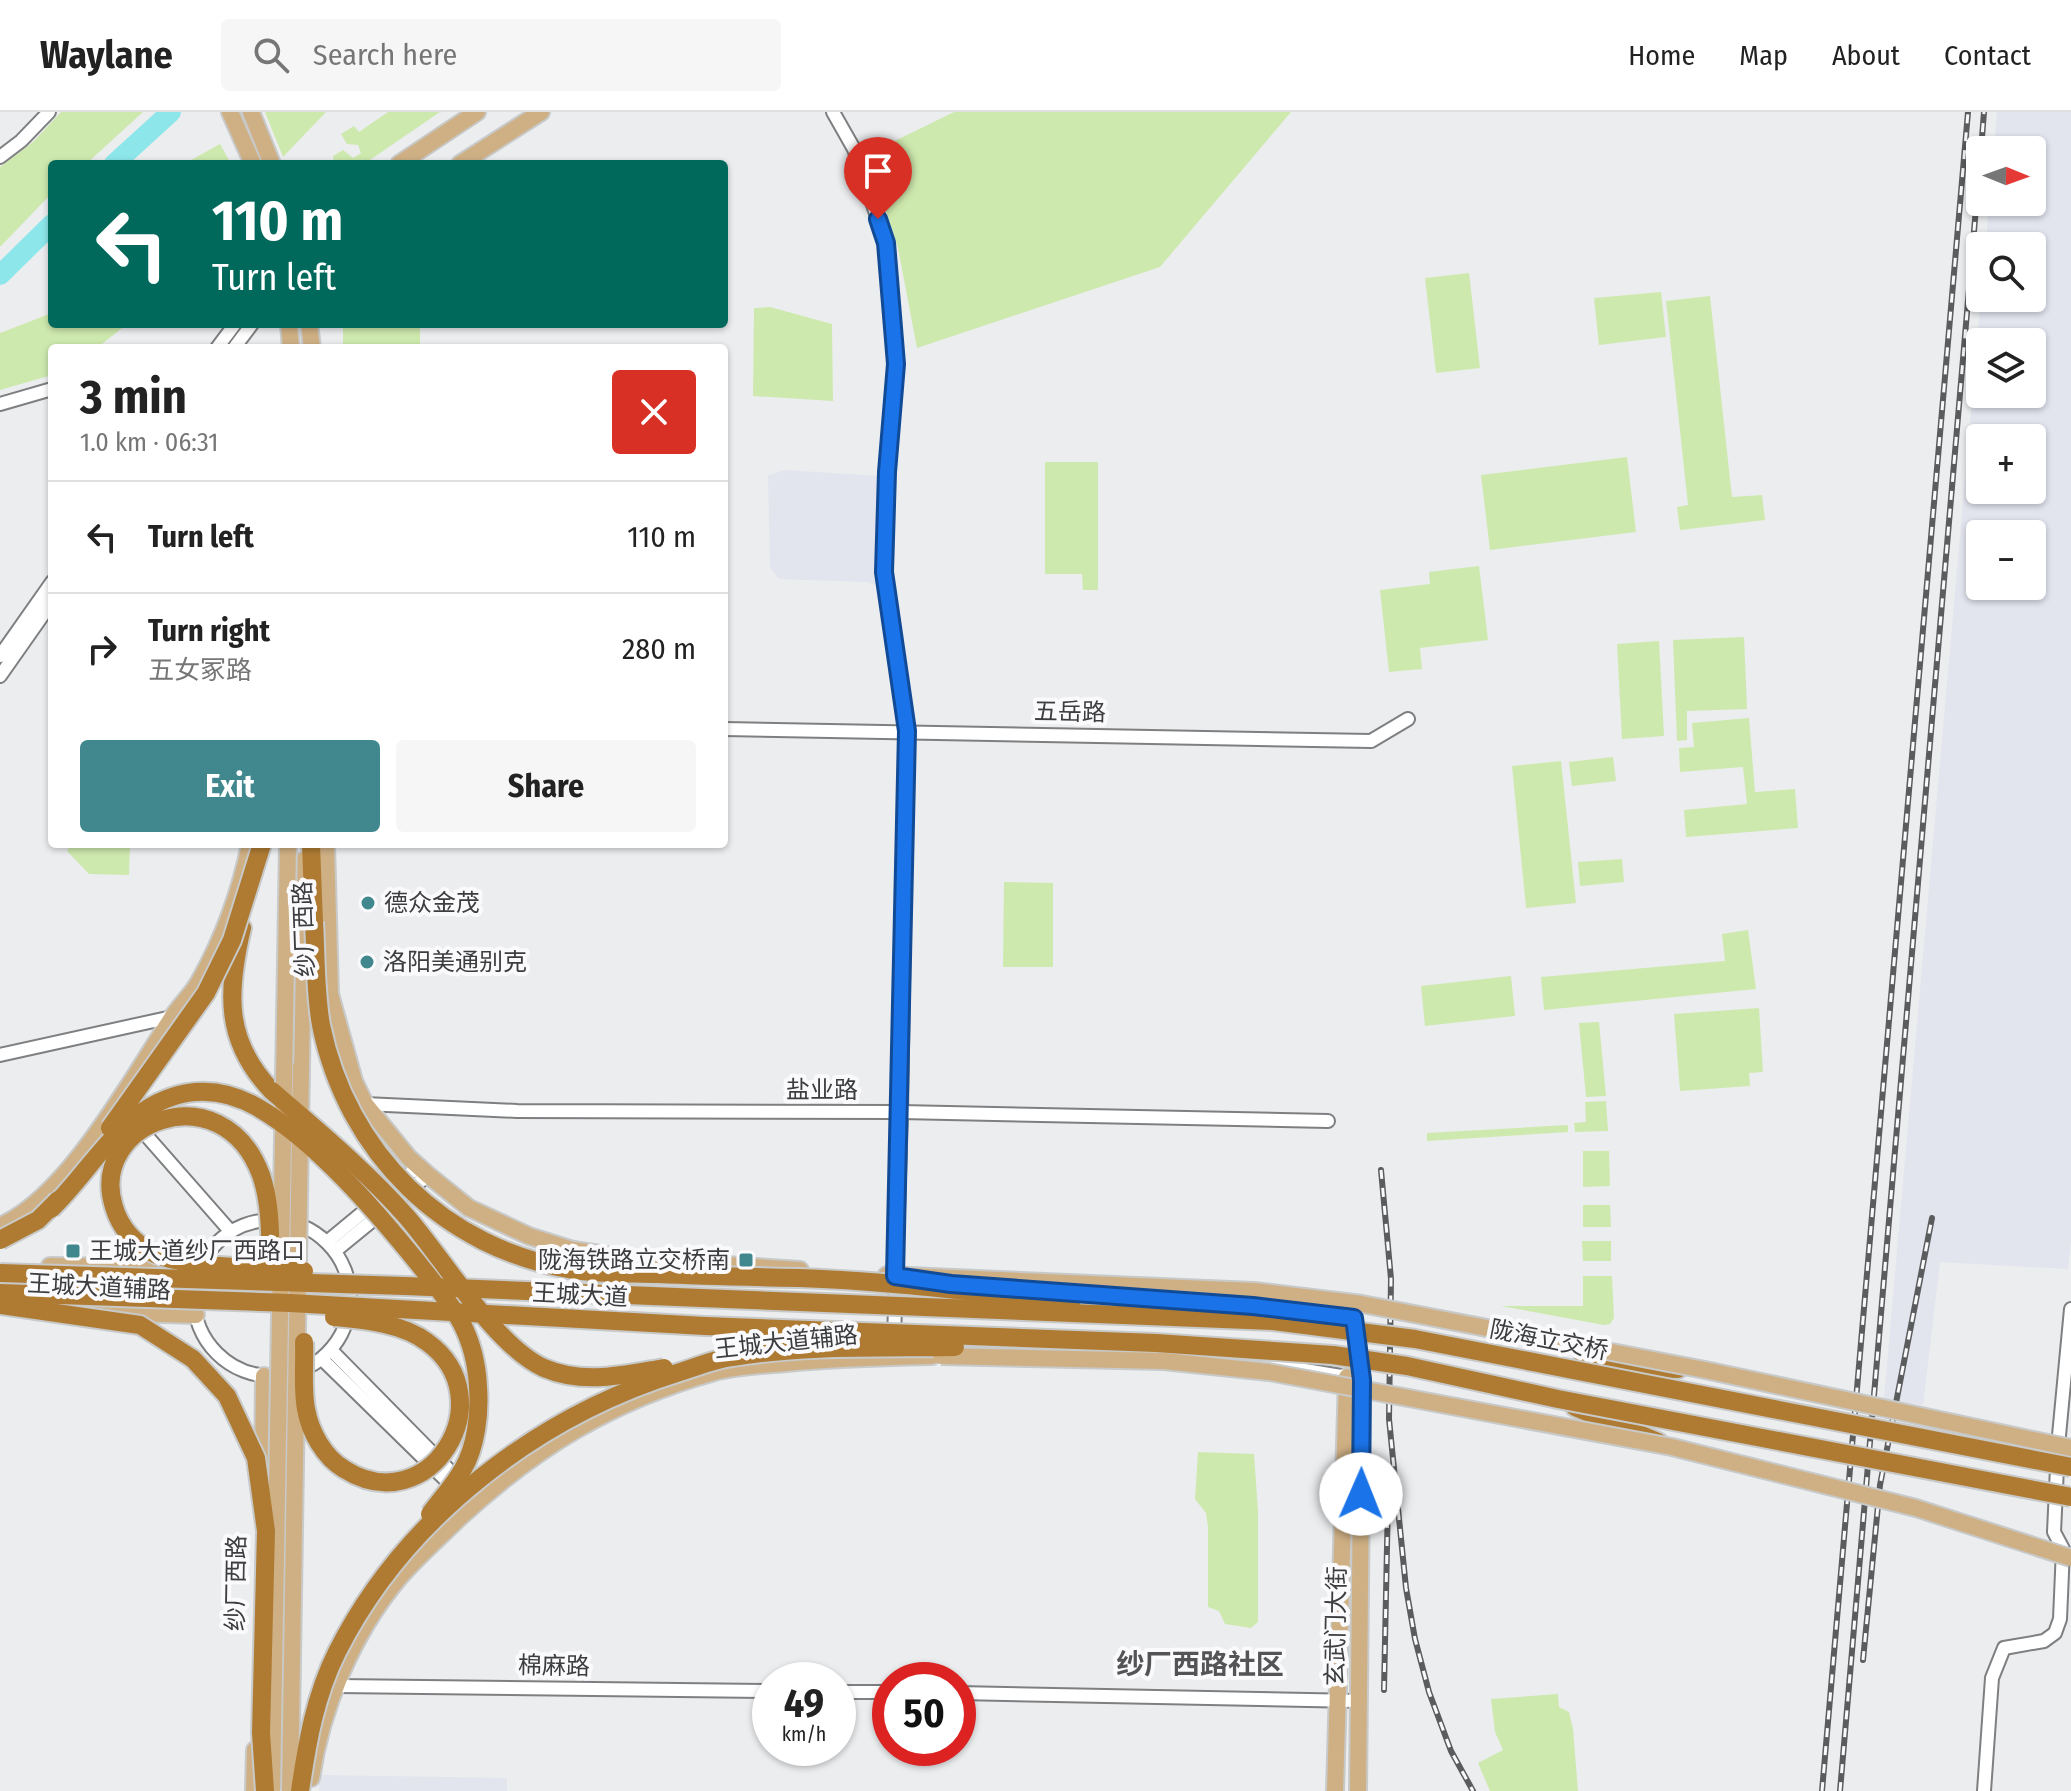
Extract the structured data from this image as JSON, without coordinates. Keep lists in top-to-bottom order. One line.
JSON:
{"streets":{"highway":["王城大道","陇海立交桥"],"main road":["纱厂西路","王城大道辅路","玄武门大街"],"street":["五岳路","盐业路","棉麻路"]},"crossings":[["纱厂西路","盐业路"],["纱厂西路","王城大道辅路"],["王城大道","陇海立交桥"]],"districts":["纱厂西路社区"],"places":{"other":["德众金茂","洛阳美通别克"],"transit":["王城大道纱厂西路口","陇海铁路立交桥南"]},"north":"right","page":{"header":"Waylane","search":"Search here","nav":["Home","Map","About","Contact"],"map_buttons":["+","−"],"turn":["110 m","Turn left"],"heading":["3 min","1.0 km · 06:31"],"list":[{"name":"Turn left","value":"110 m"},{"name":"Turn right","note":"五女冢路","value":"280 m"}],"buttons":["Exit","Share"],"speed":"49 km/h","limit":"50"}}
